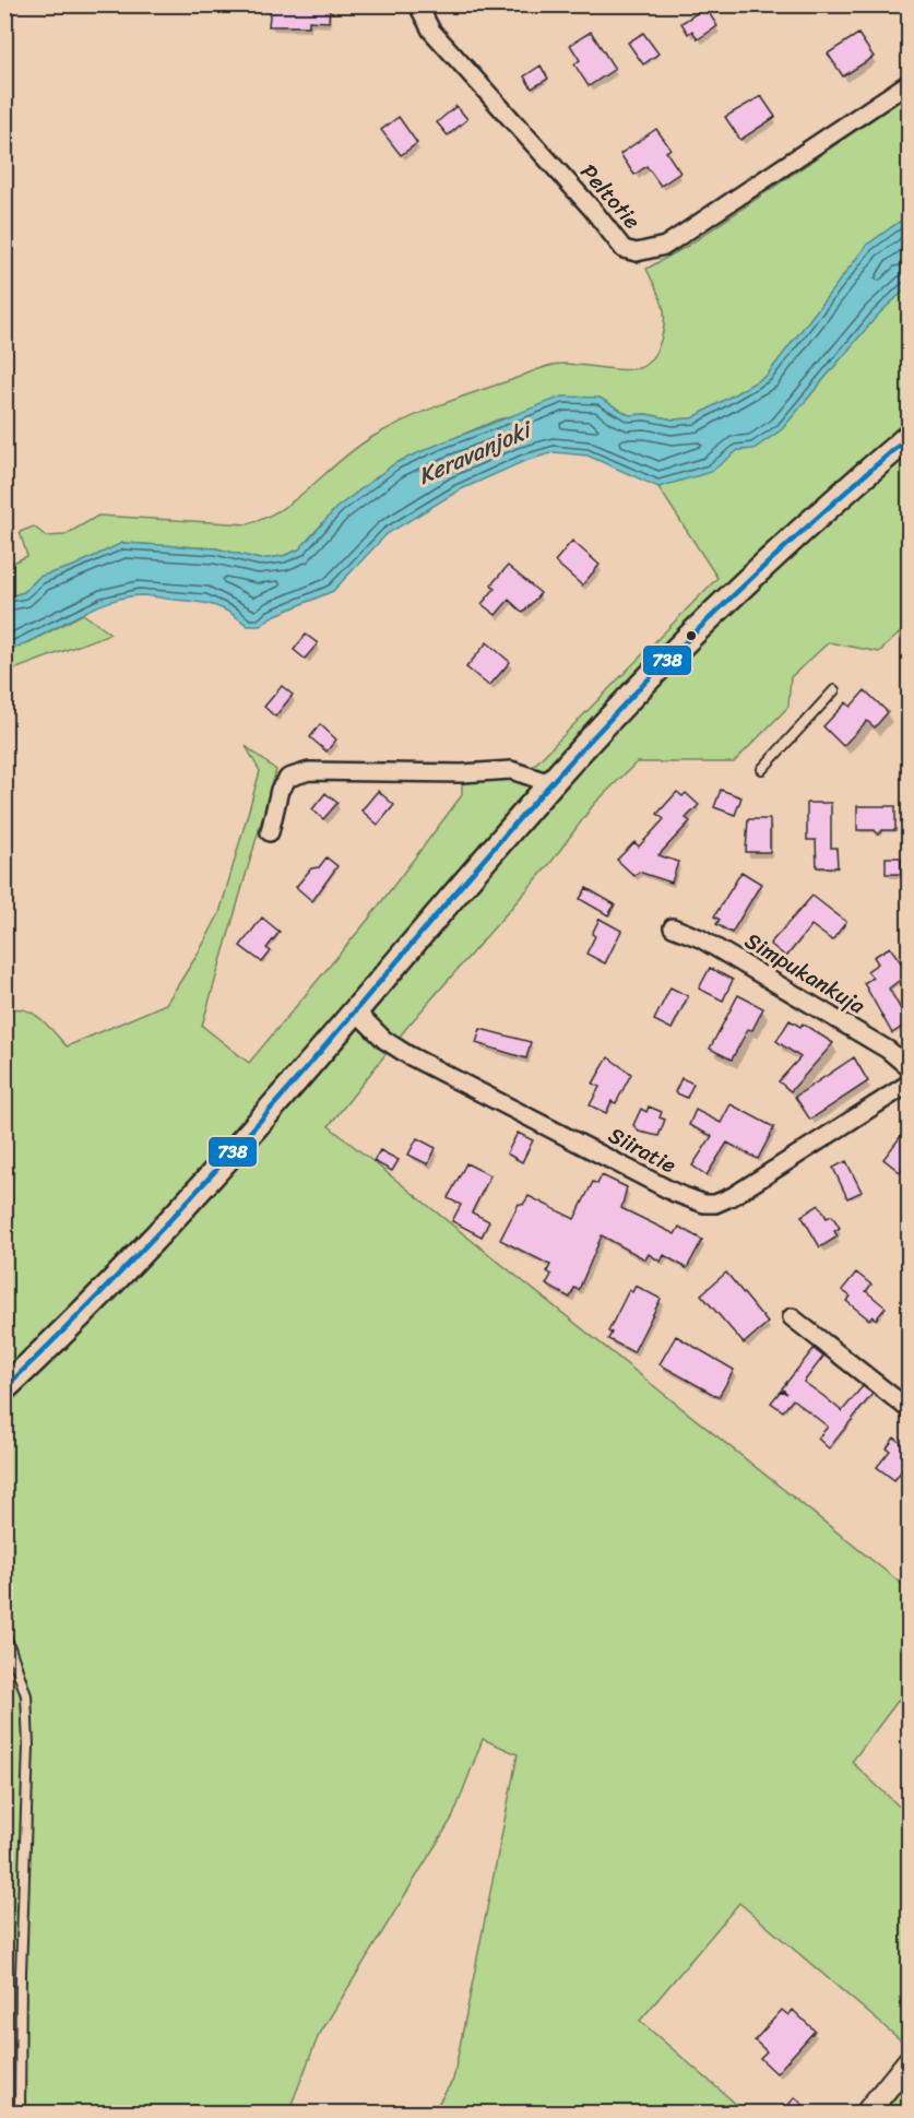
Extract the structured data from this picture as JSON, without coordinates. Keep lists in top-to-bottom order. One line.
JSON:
{"streets":{"street":["Peltotie","Simpukankuja","Siiratie"]},"water":["Keravanjoki"],"lines":["transit line 738"]}
